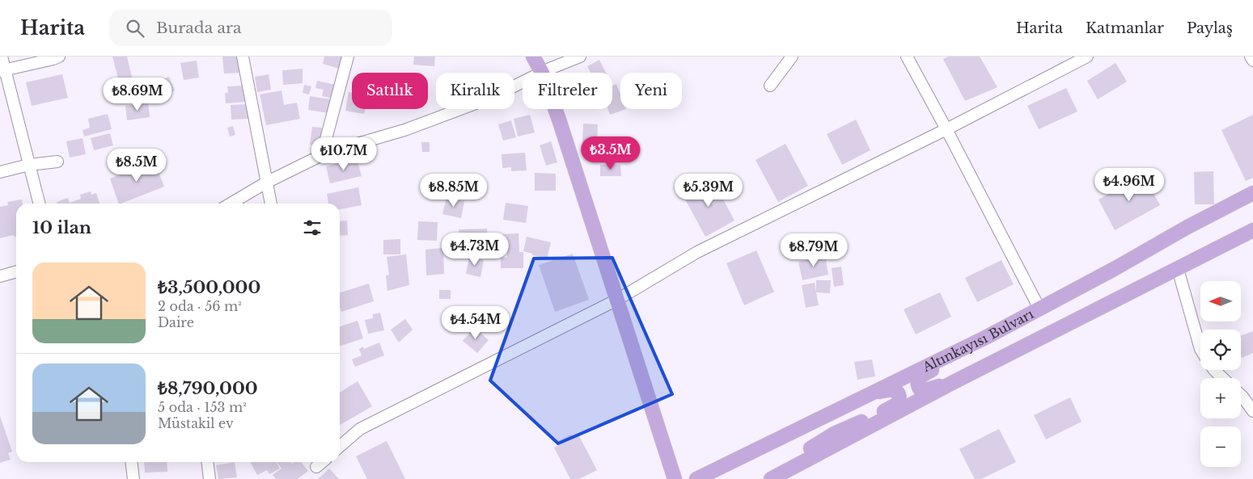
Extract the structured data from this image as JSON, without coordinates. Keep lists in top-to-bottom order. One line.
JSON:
{"streets":{"main road":["Altınkayısı Bulvarı"]},"north":"left","page":{"header":"Harita","search":"Burada ara","nav":["Harita","Katmanlar","Paylaş"],"chip":["Satılık","Kiralık","Filtreler","Yeni"],"price":["₺8.69M","₺3.5M","₺10.7M","₺8.5M","₺4.96M","₺8.85M","₺5.39M","₺4.73M","₺8.79M","₺4.54M"],"heading":"10 ilan","list":[{"name":"₺3,500,000","note":"2 oda · 56 m² · Daire"},{"name":"₺8,790,000","note":"5 oda · 153 m² · Müstakil ev"}],"map_buttons":["+","−"]}}
